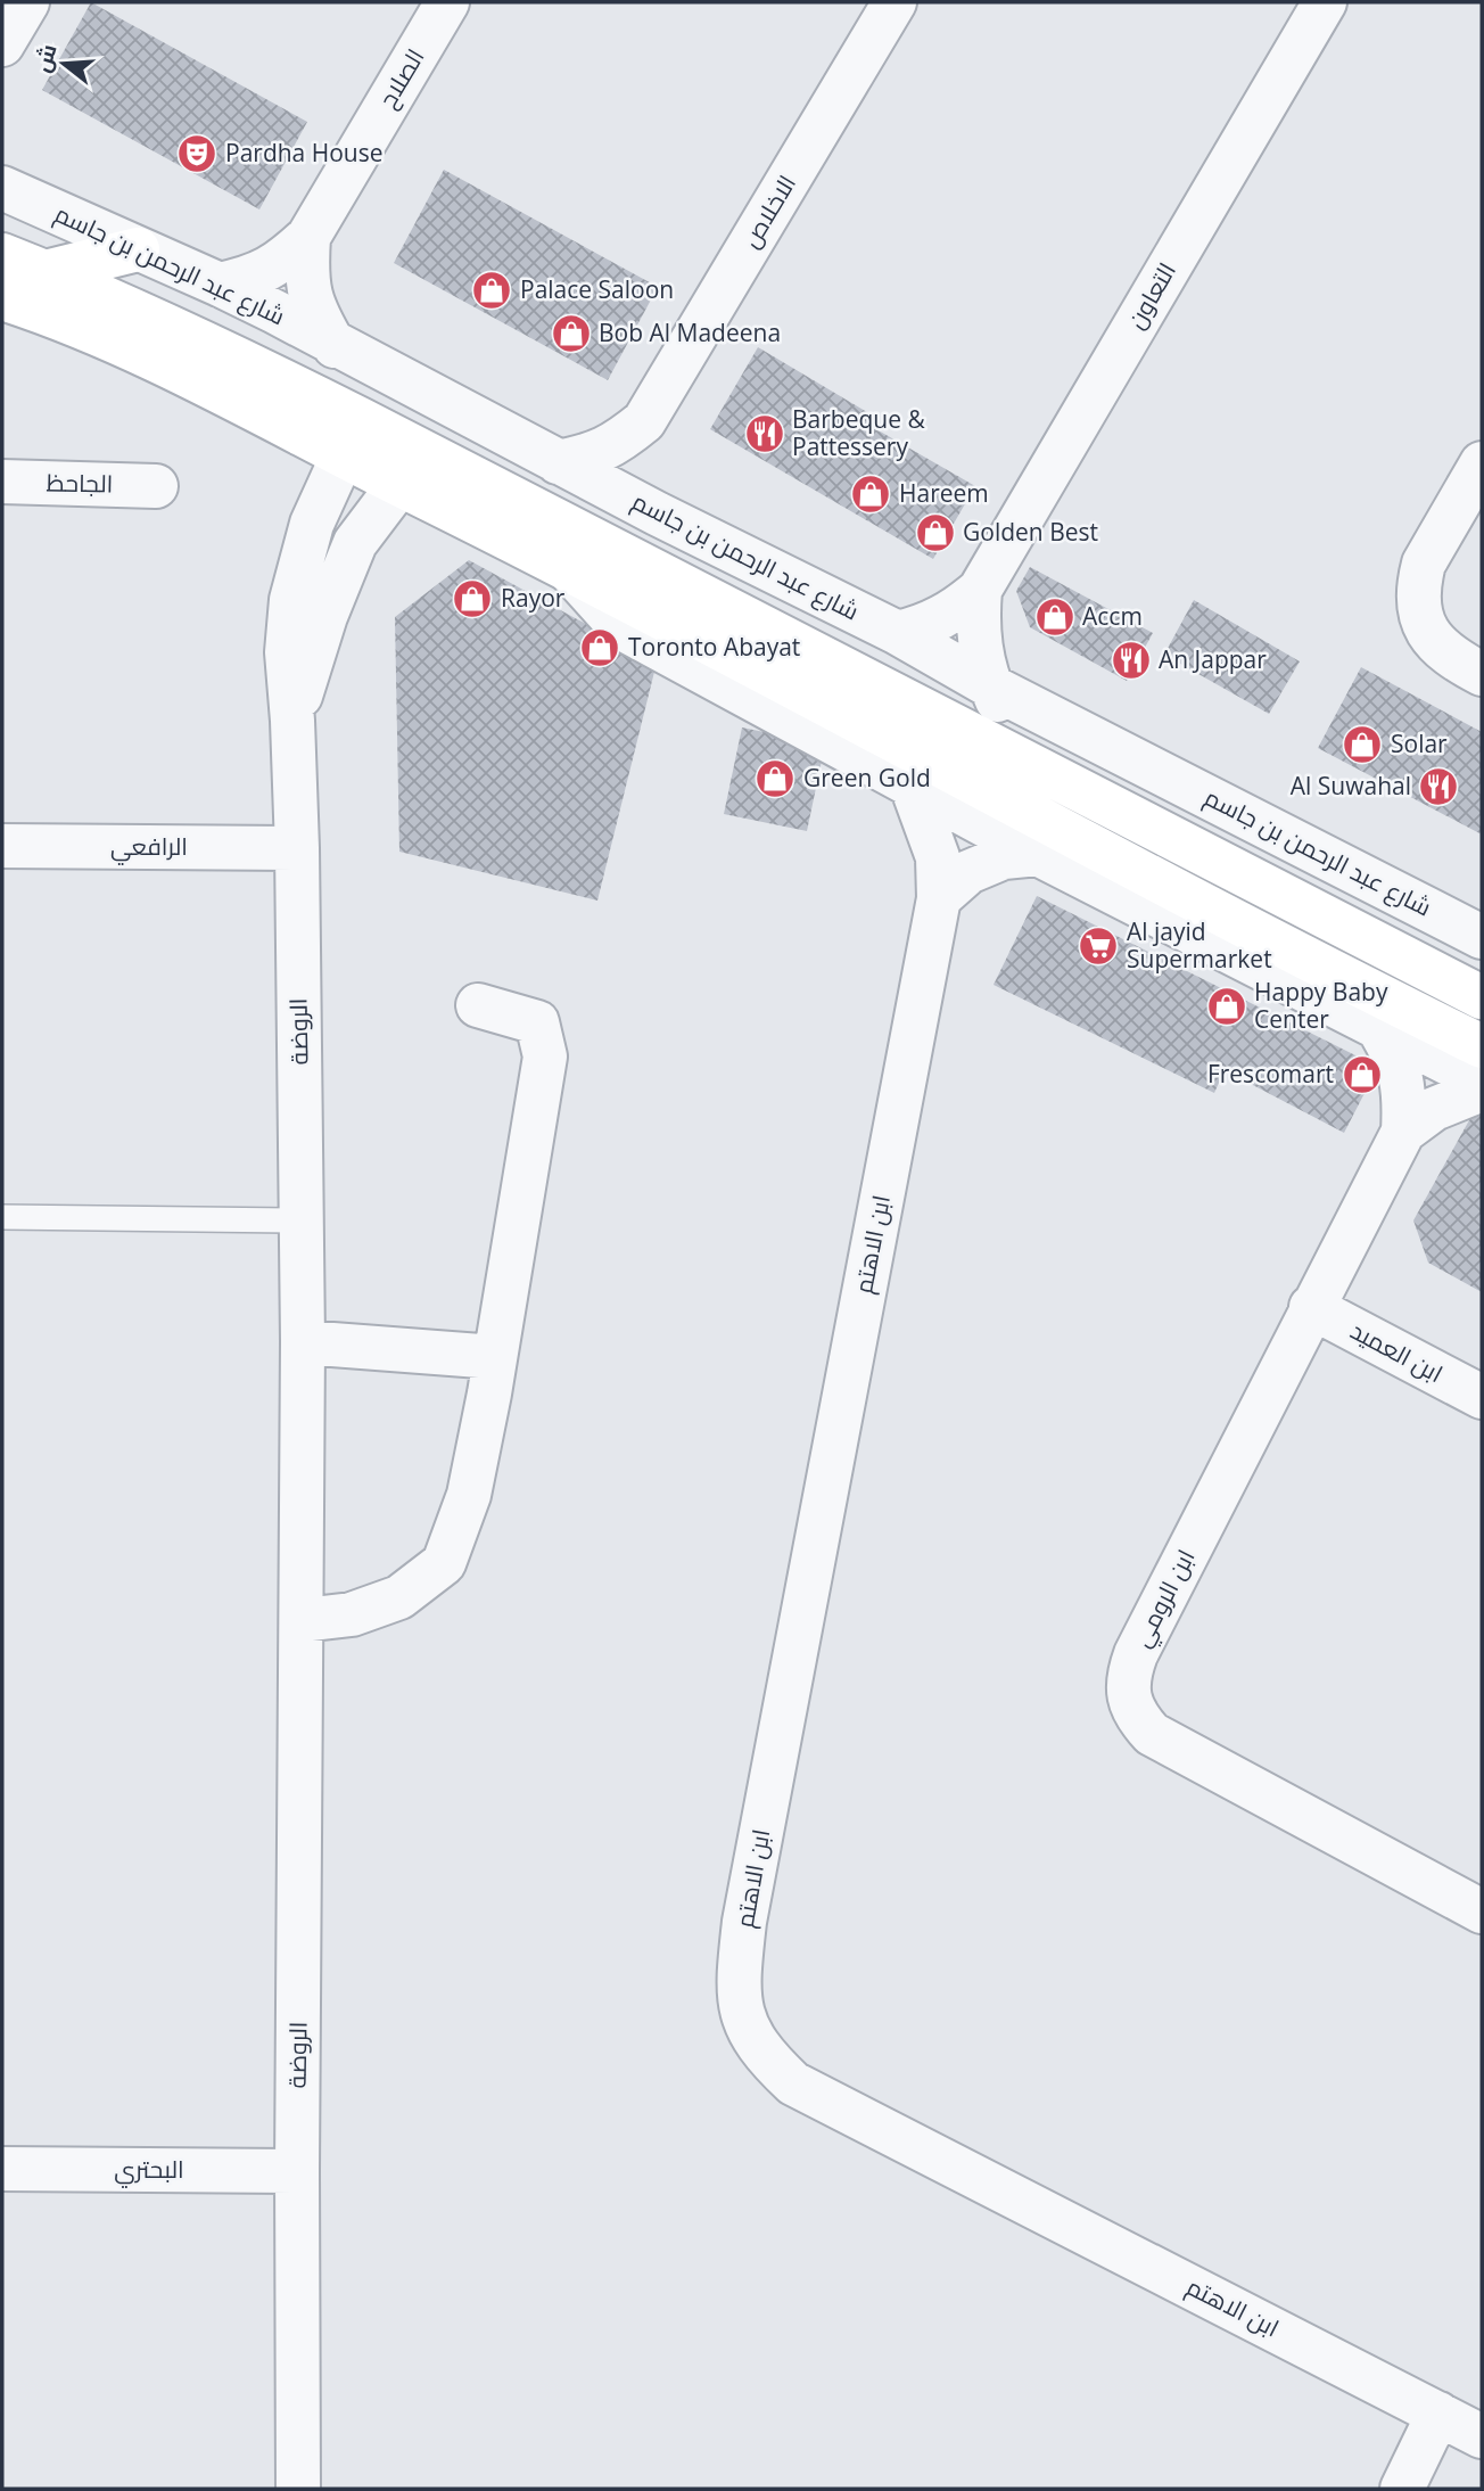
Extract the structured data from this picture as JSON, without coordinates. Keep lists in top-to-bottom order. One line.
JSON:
{"streets":{"street":["الصلاح","الاخلاص","شارع عبد الرحمن بن جاسم","التعاون","الجاحظ","الرافعي","الروضة","ابن الاهتم","ابن العميد","ابن الرومي","البحتري"]},"crossings":[["الصلاح","شارع عبد الرحمن بن جاسم"],["الاخلاص","شارع عبد الرحمن بن جاسم"],["شارع عبد الرحمن بن جاسم","التعاون"],["الرافعي","الروضة"],["الروضة","البحتري"],["ابن العميد","ابن الرومي"]],"places":{"theatre":["Pardha House"],"shop":["Palace Saloon","Bob Al Madeena","Hareem","Golden Best","Rayor","Accm","Toronto Abayat","Solar","Green Gold","Happy Baby Center","Frescomart"],"restaurant":["Barbeque & Pattessery","An Jappar","Al Suwahal"],"supermarket":["Al jayid Supermarket"]},"north":"left"}
